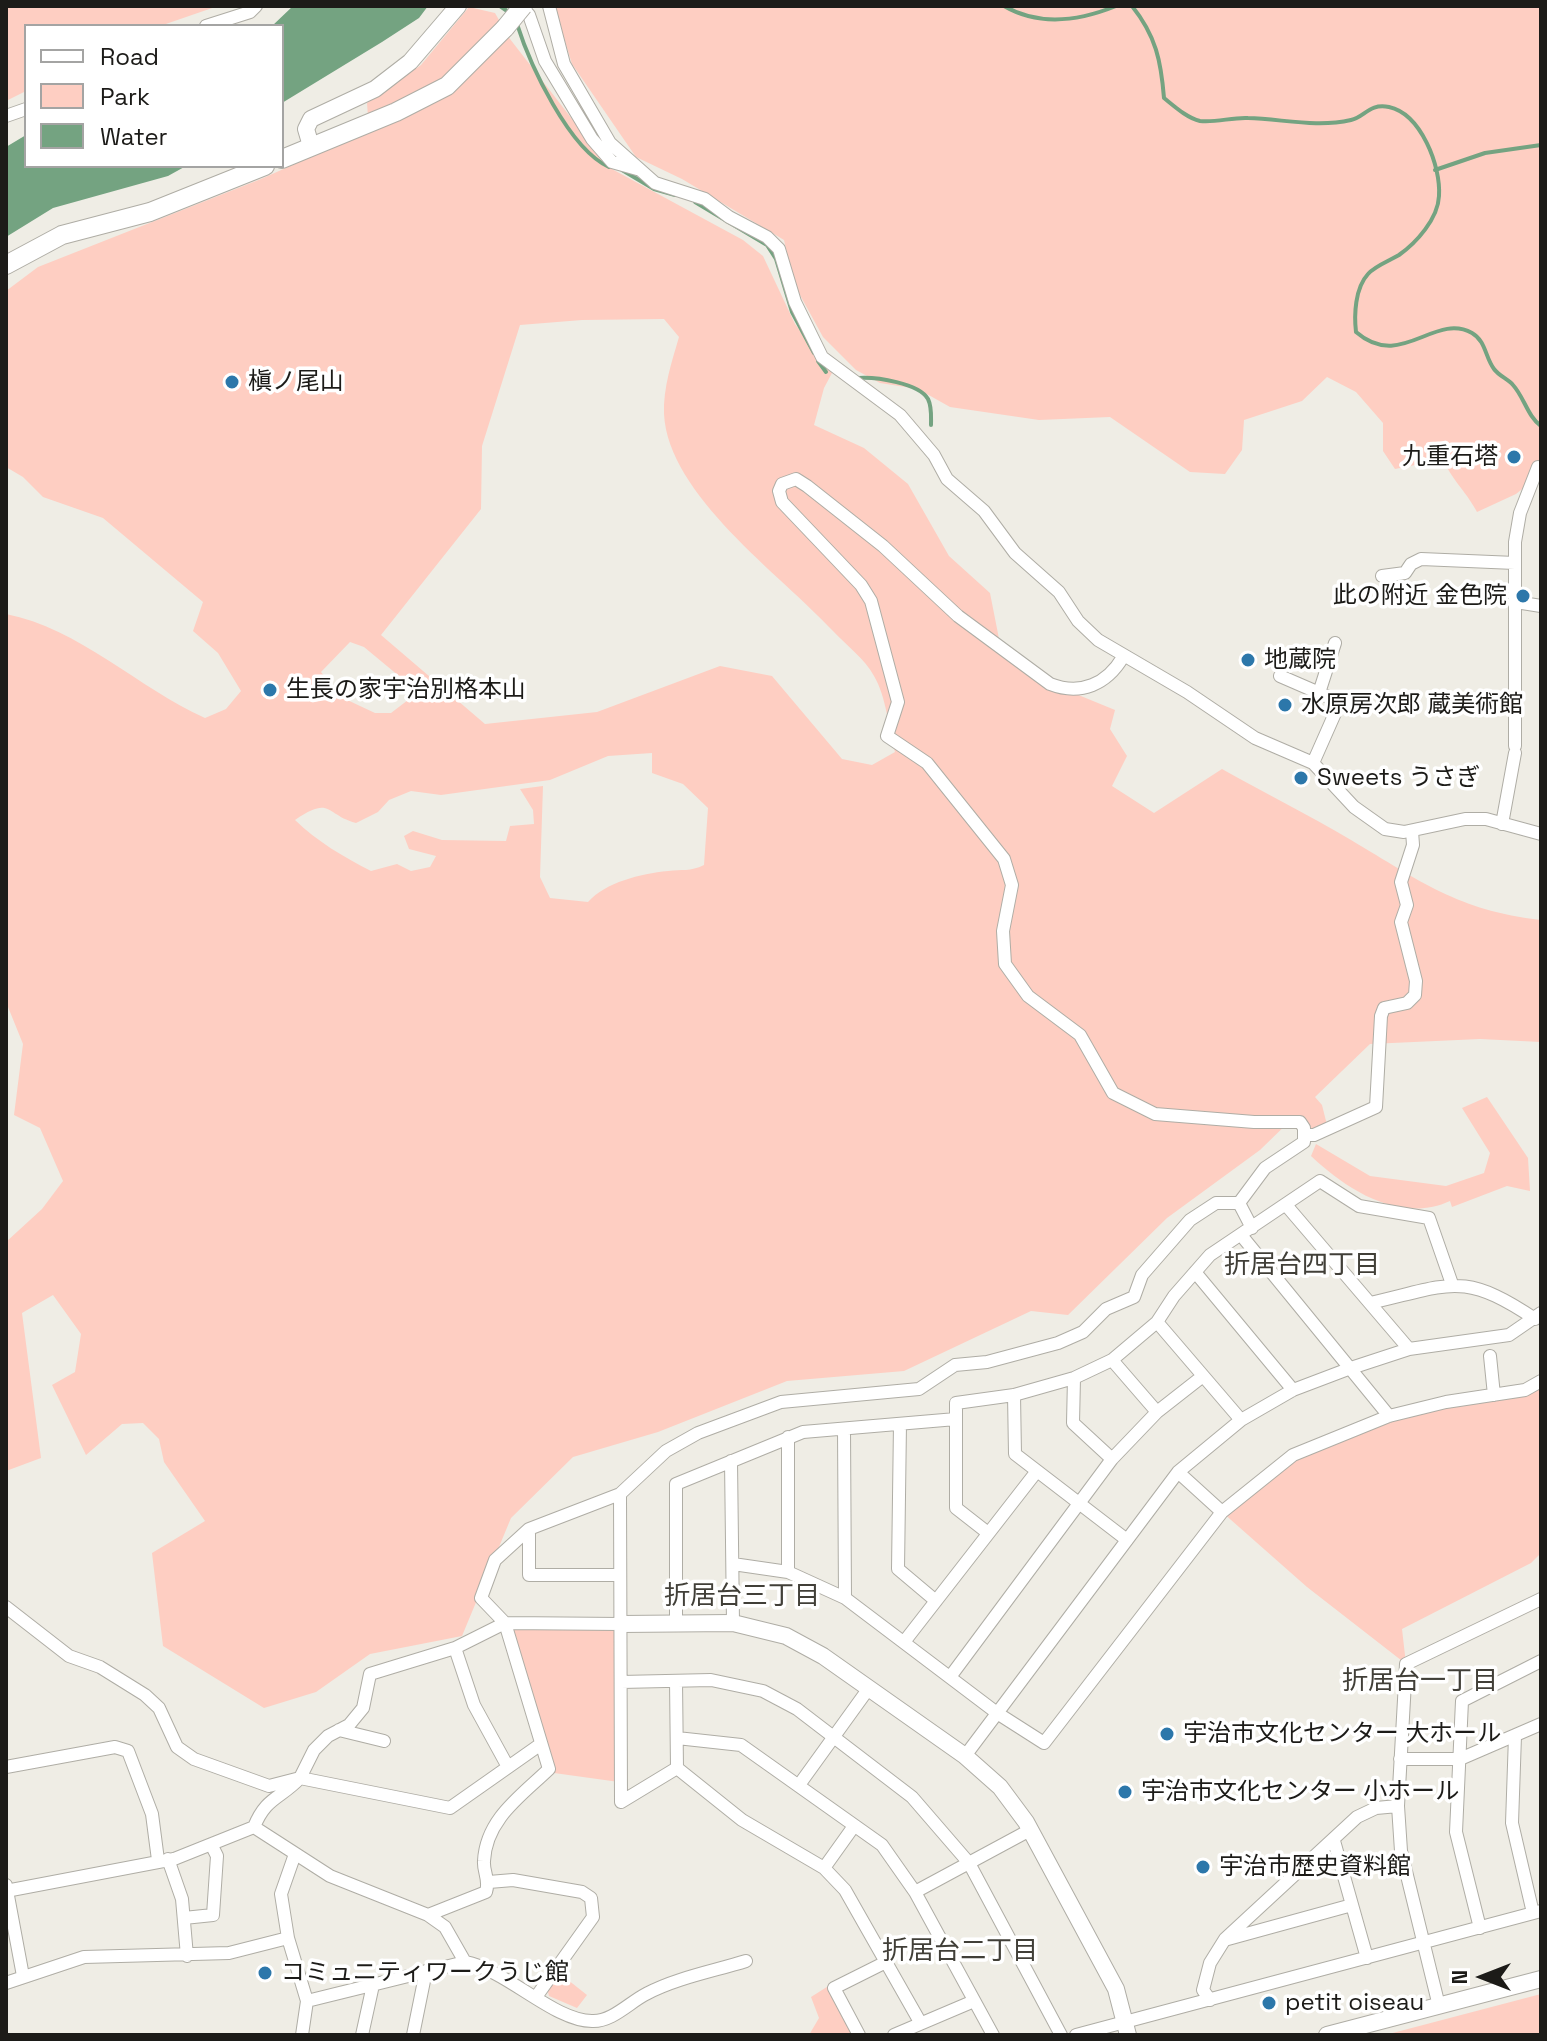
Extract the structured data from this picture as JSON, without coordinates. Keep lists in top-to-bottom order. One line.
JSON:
{"districts":["折居台四丁目","折居台三丁目","折居台一丁目","折居台二丁目"],"places":["槇ノ尾山","九重石塔","此の附近 金色院","地蔵院","生長の家宇治別格本山","水原房次郎 蔵美術館","Sweets うさぎ","宇治市文化センター 大ホール","宇治市文化センター 小ホール","宇治市歴史資料館","コミュニティワークうじ館","petit oiseau"],"legend":["Road","Park","Water"],"north":"left"}
